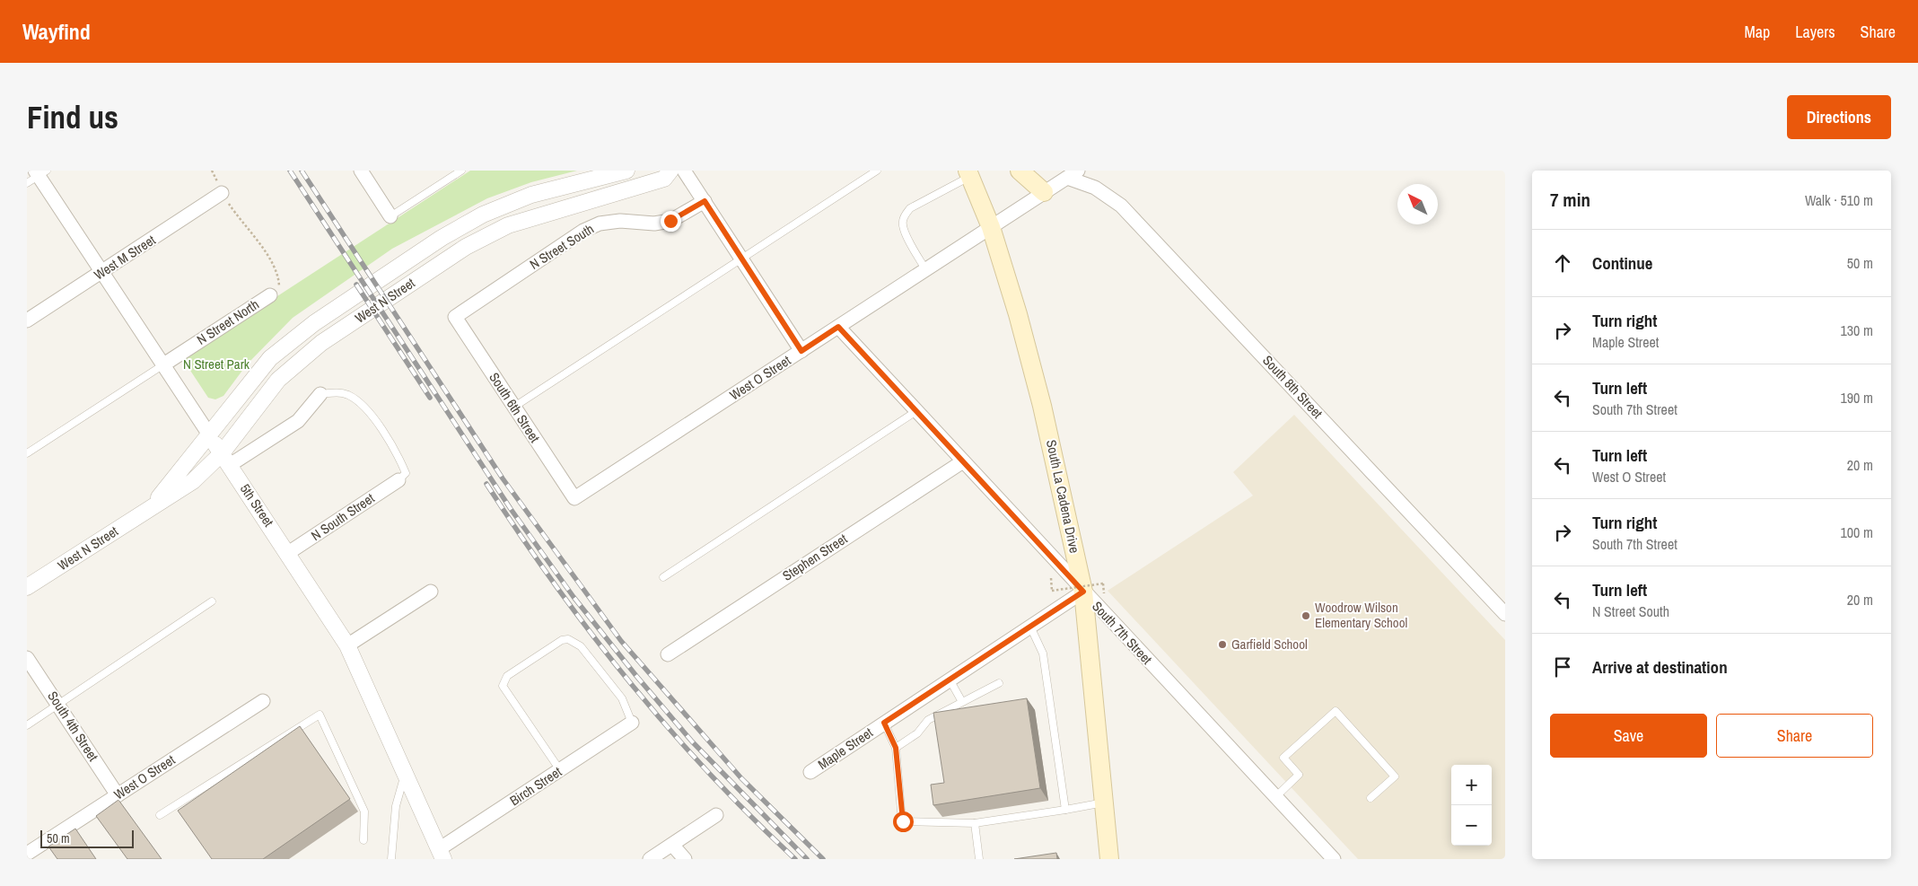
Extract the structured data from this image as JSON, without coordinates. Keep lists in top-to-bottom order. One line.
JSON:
{"streets":{"main road":["South La Cadena Drive"],"street":["N Street South","West M Street","West N Street","N Street North","West O Street","South 8th Street","South 6th Street","5th Street","N South Street","Stephen Street","South 7th Street","South 4th Street","Maple Street","Birch Street"]},"crossings":[["N Street South","South 6th Street"],["West M Street","5th Street"],["West N Street","5th Street"],["N Street North","5th Street"],["West O Street","South 8th Street"],["West O Street","South 6th Street"],["West O Street","South La Cadena Drive"],["West O Street","South 7th Street"],["West O Street","South 4th Street"],["South La Cadena Drive","South 7th Street"],["South La Cadena Drive","Maple Street"],["5th Street","N South Street"],["5th Street","Birch Street"],["Stephen Street","South 7th Street"],["South 7th Street","Maple Street"]],"parks":["N Street Park"],"places":["Woodrow Wilson Elementary School","Garfield School"],"scale_bar":"50 m","north":"top left","page":{"header":"Wayfind","nav":["Map","Layers","Share"],"buttons":["Directions",["Save","Share"]],"title":"Find us","heading":["7 min","Walk · 510 m"],"list":[["Continue","50 m"],["Turn right","Maple Street","130 m"],["Turn left","South 7th Street","190 m"],["Turn left","West O Street","20 m"],["Turn right","South 7th Street","100 m"],["Turn left","N Street South","20 m"],"Arrive at destination"],"map_buttons":["+","−"],"scale":"50 m"}}
